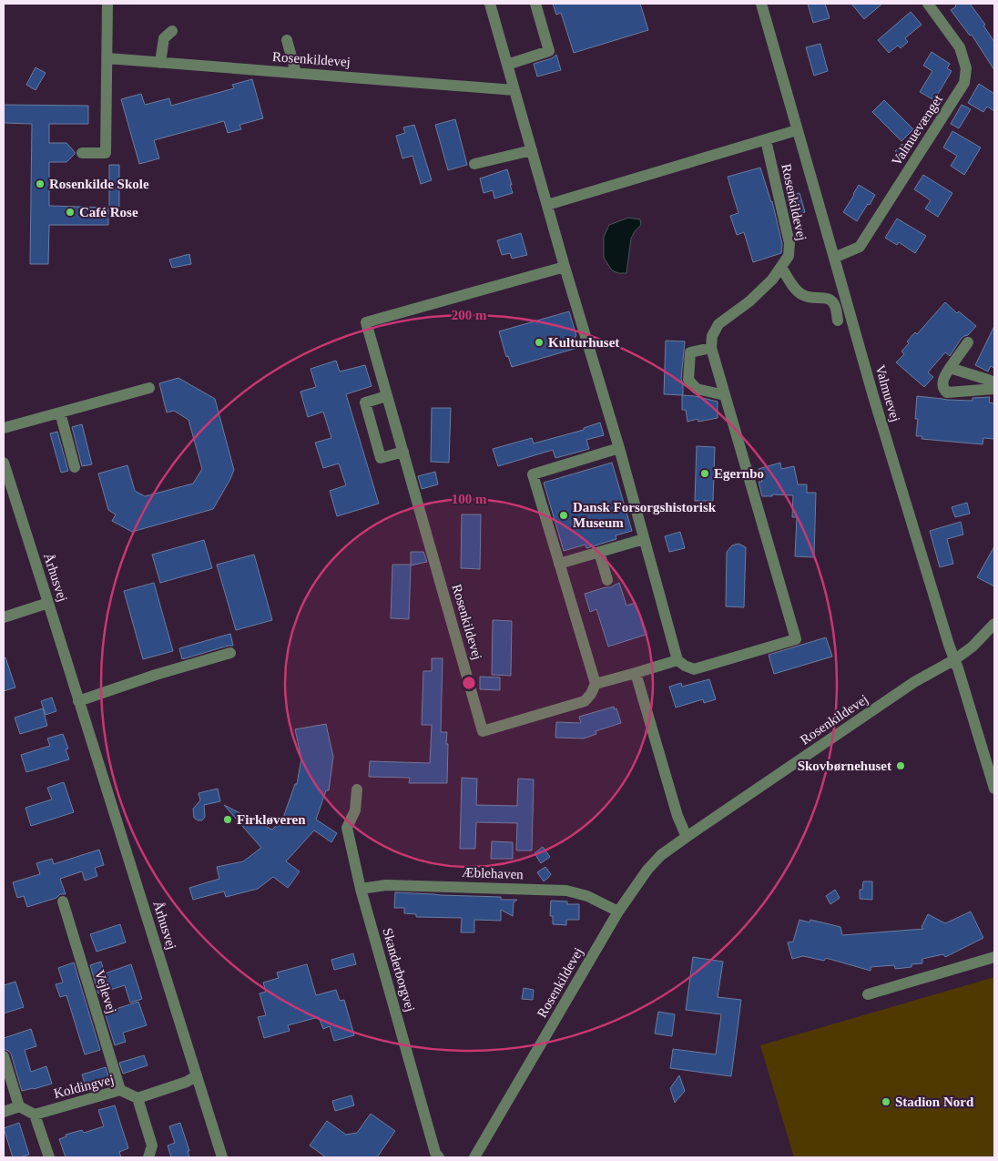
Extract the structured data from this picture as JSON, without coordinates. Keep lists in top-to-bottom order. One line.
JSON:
{"streets":{"street":["Rosenkildevej","Valmuevænget","Valmuevej","Århusvej","Æblehaven","Skanderborgvej","Vejlevej","Koldingvej"]},"crossings":[["Rosenkildevej","Valmuevej"],["Rosenkildevej","Æblehaven"],["Valmuevænget","Valmuevej"],["Æblehaven","Skanderborgvej"],["Vejlevej","Koldingvej"]],"places":["Rosenkilde Skole","Café Rose","Kulturhuset","Egernbo","Dansk Forsorgshistorisk Museum","Skovbørnehuset","Firkløveren","Stadion Nord"],"rings":["200 m","100 m"]}
